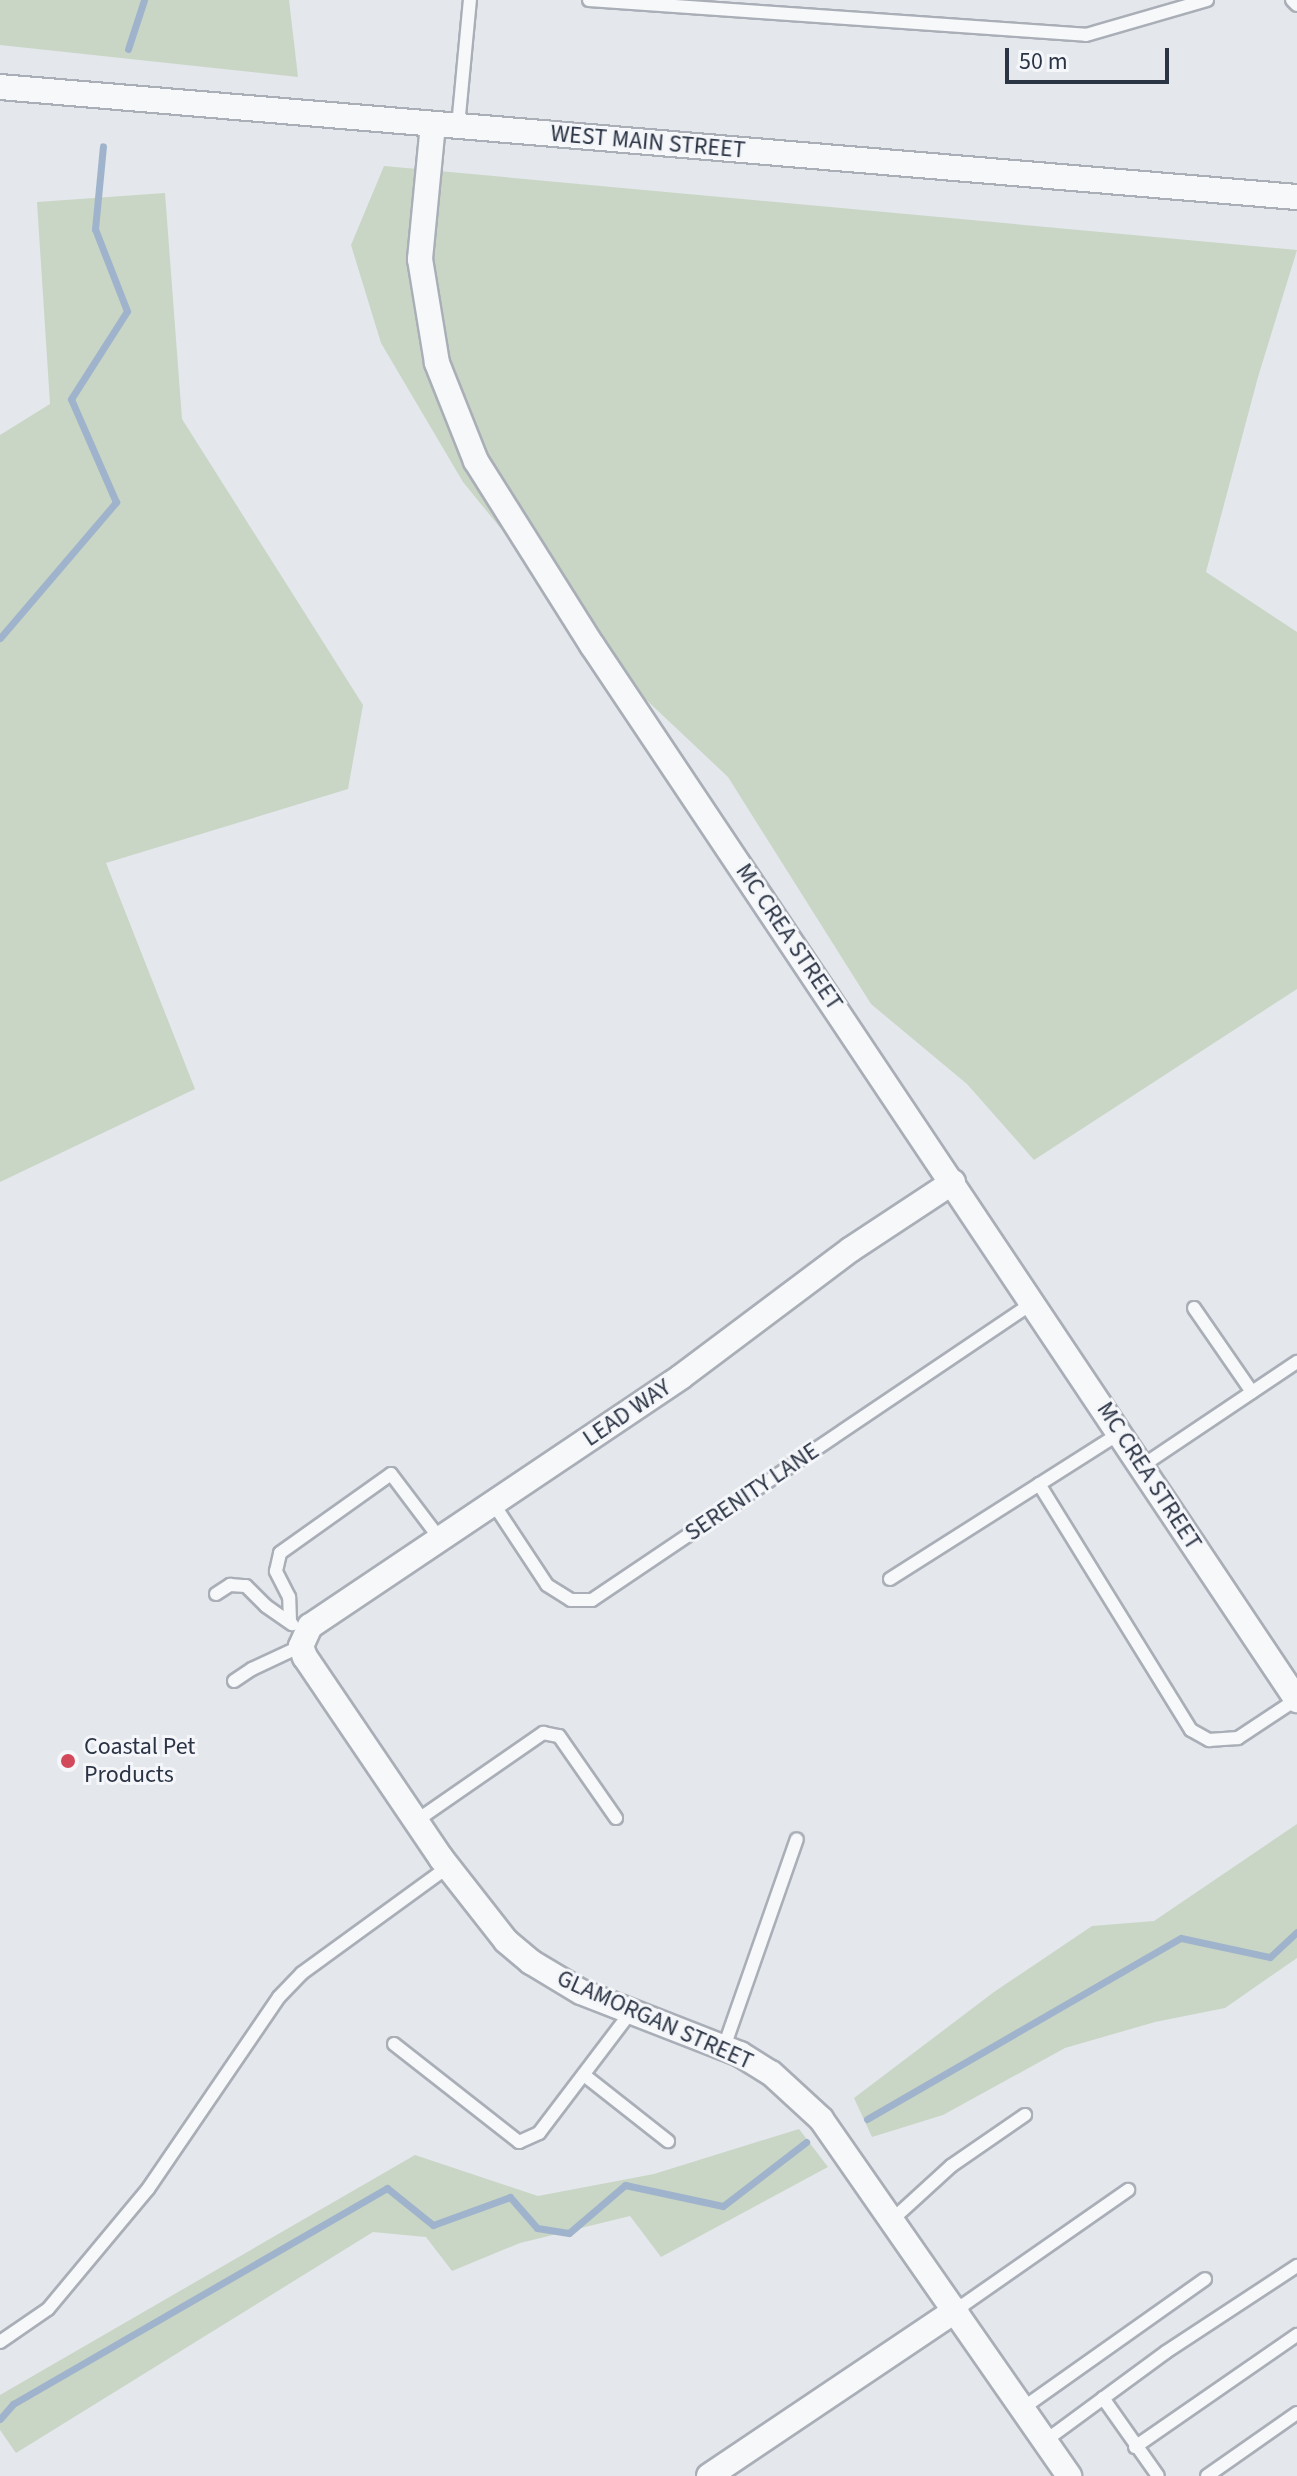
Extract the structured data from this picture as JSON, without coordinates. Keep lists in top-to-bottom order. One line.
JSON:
{"streets":{"street":["WEST MAIN STREET","MC CREA STREET","LEAD WAY","GLAMORGAN STREET"],"lane":["SERENITY LANE"]},"crossings":[["WEST MAIN STREET","MC CREA STREET"],["MC CREA STREET","LEAD WAY"],["MC CREA STREET","SERENITY LANE"],["LEAD WAY","SERENITY LANE"],["LEAD WAY","GLAMORGAN STREET"]],"places":["Coastal Pet Products"],"scale_bar":"50 m"}
